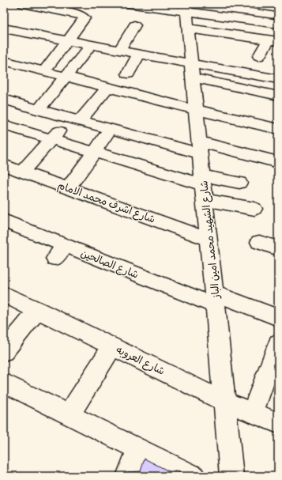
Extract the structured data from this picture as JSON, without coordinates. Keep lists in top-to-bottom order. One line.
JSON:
{"streets":{"street":["شارع اشرف محمد الامام","شارع الشهيد محمد امين الباز","شارع الصالحين","شارع العروبه"]},"crossings":[["شارع اشرف محمد الامام","شارع الشهيد محمد امين الباز"],["شارع الشهيد محمد امين الباز","شارع الصالحين"],["شارع الشهيد محمد امين الباز","شارع العروبه"]]}
